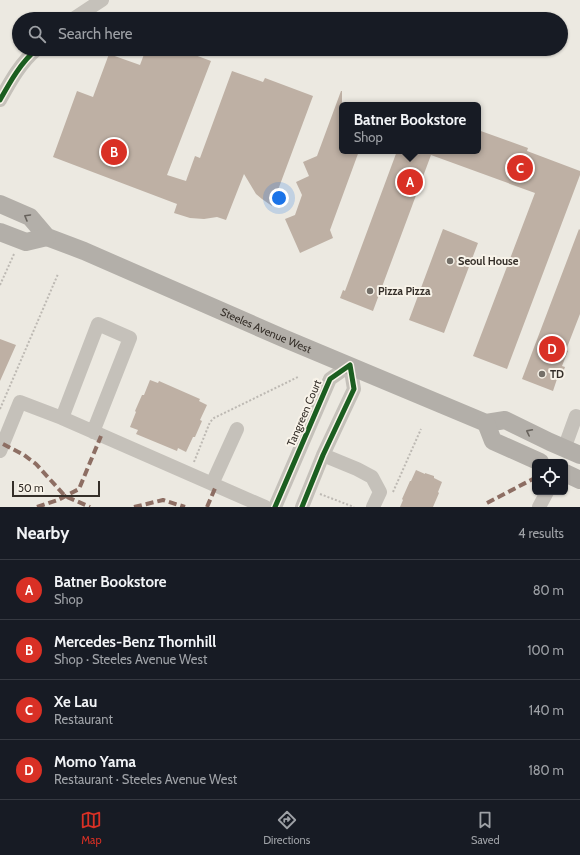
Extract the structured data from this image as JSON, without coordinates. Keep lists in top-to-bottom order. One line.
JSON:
{"streets":{"main road":["Steeles Avenue West"],"street":["Tangreen Court"]},"crossings":[["Steeles Avenue West","Tangreen Court"]],"places":["Seoul House","Pizza Pizza","TD"],"scale_bar":"50 m","page":{"search":"Search here","popup":["Batner Bookstore","Shop"],"pins":["B","C","A","D"],"scale":"50 m","heading":["Nearby","4 results"],"list":[{"mark":"A","name":"Batner Bookstore","note":"Shop","value":"80 m"},{"mark":"B","name":"Mercedes-Benz Thornhill","note":"Shop · Steeles Avenue West","value":"100 m"},{"mark":"C","name":"Xe Lau","note":"Restaurant","value":"140 m"},{"mark":"D","name":"Momo Yama","note":"Restaurant · Steeles Avenue West","value":"180 m"}],"nav":["Map","Directions","Saved"]}}
